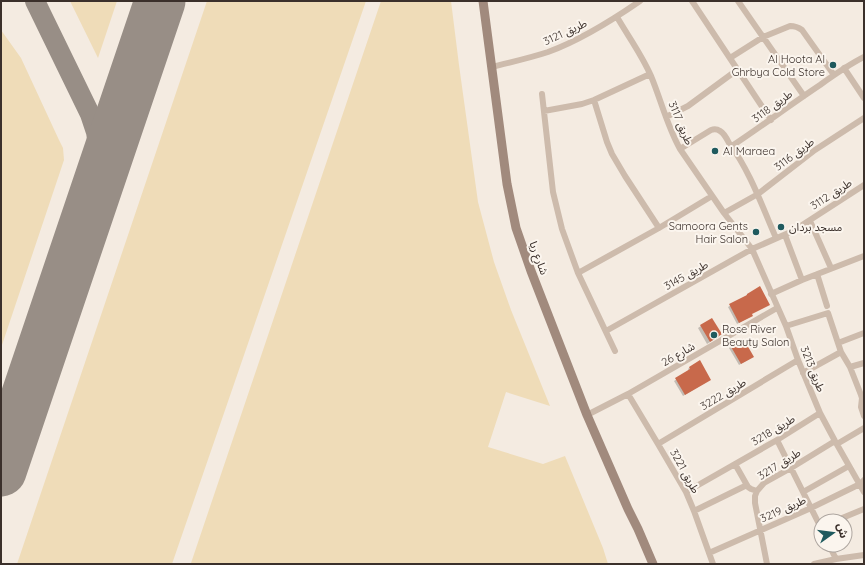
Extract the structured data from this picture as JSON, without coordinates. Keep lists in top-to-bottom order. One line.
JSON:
{"streets":{"main road":["شارع ريا"],"street":["طريق 3121","طريق 3118","طريق 3117","طريق 3116","طريق 3112","طريق 3145","شارع 26","طريق 3213","طريق 3222","طريق 3218","طريق 3217","طريق 3221","طريق 3219"]},"crossings":[["طريق 3121","طريق 3117"],["طريق 3121","شارع ريا"],["طريق 3117","طريق 3116"],["طريق 3117","طريق 3145"],["طريق 3117","طريق 3213"],["طريق 3112","طريق 3145"],["شارع ريا","شارع 26"],["طريق 3145","طريق 3213"],["شارع 26","طريق 3213"],["شارع 26","طريق 3221"],["طريق 3213","طريق 3222"],["طريق 3213","طريق 3218"],["طريق 3213","طريق 3217"],["طريق 3213","طريق 3219"],["طريق 3222","طريق 3221"],["طريق 3218","طريق 3221"],["طريق 3217","طريق 3219"],["طريق 3221","طريق 3219"]],"places":["Al Hoota Al Ghrbya Cold Store","Al Maraea","مسجد بردان","Samoora Gents Hair Salon","Rose River Beauty Salon"],"north":"right"}
